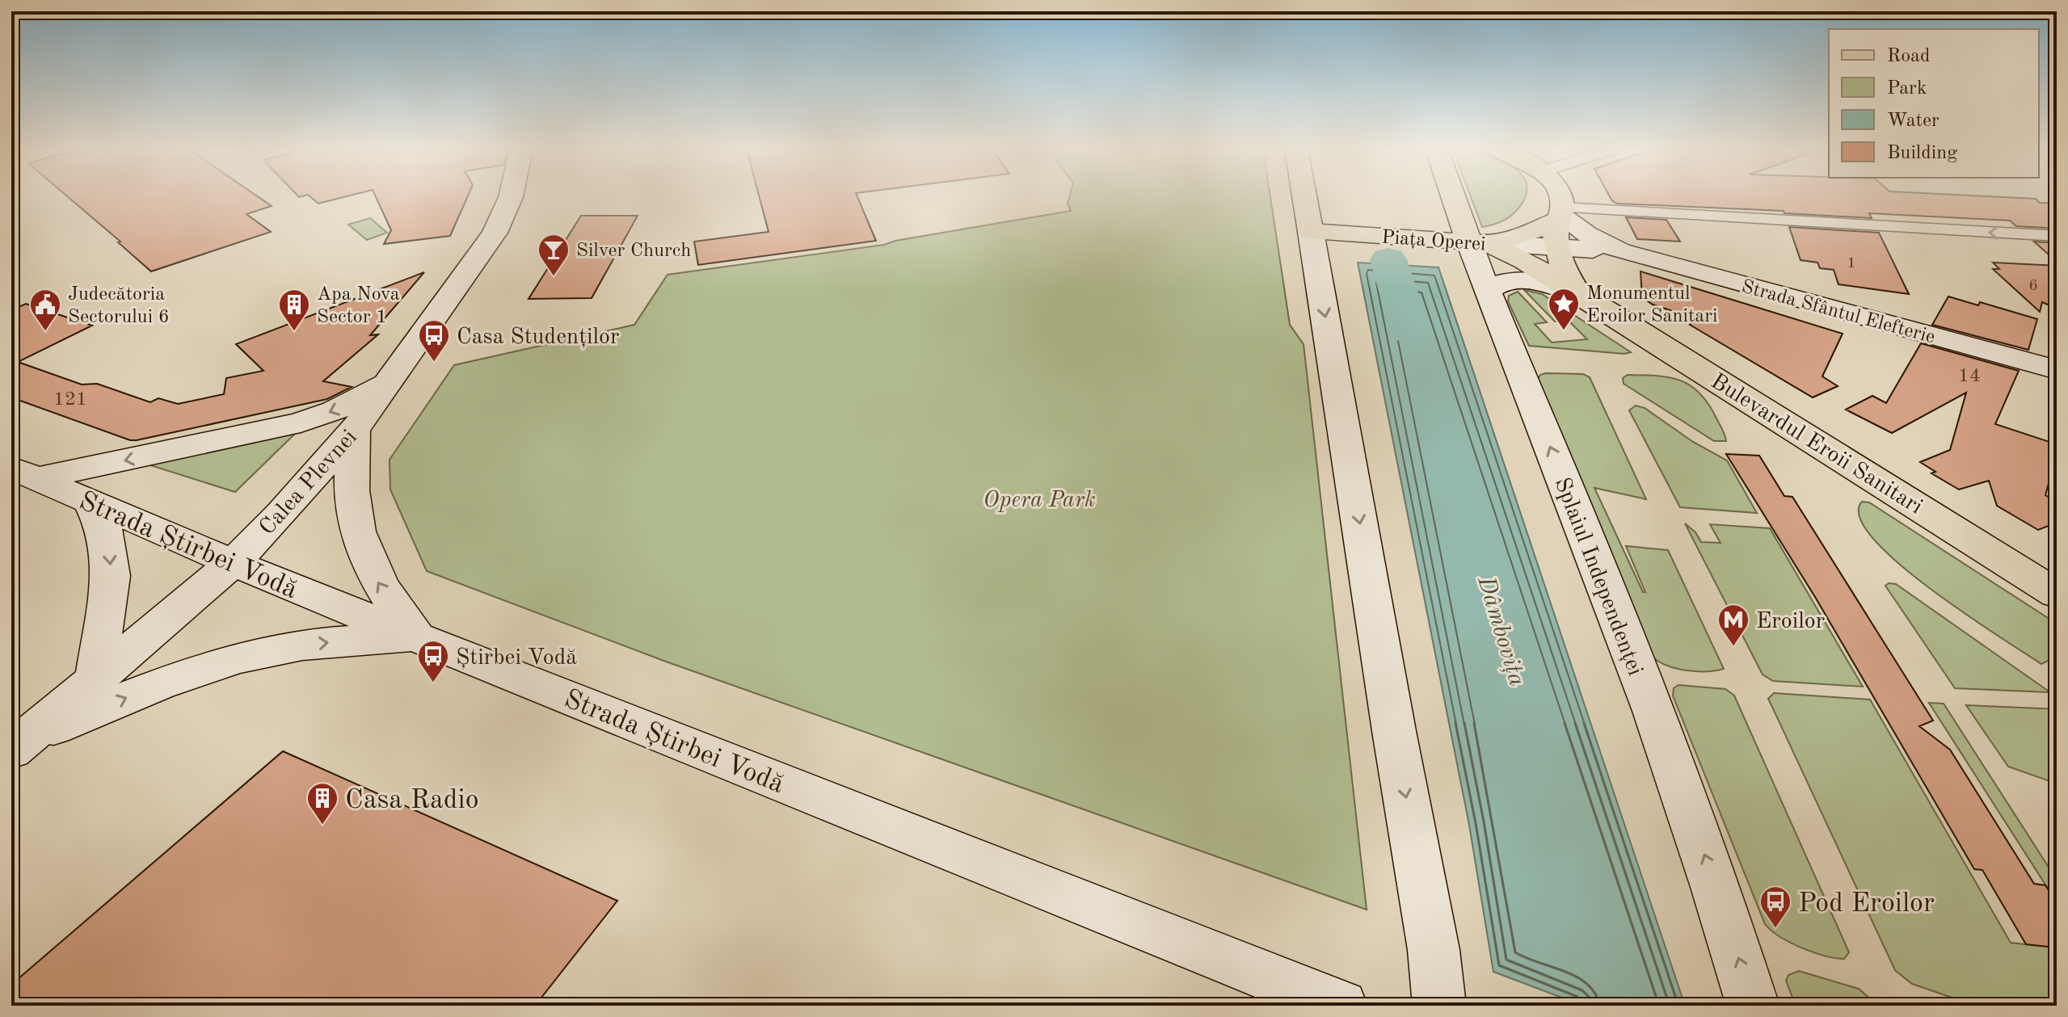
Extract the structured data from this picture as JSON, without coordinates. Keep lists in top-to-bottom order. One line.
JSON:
{"streets":{"main road":["Piața Operei","Strada Sfântul Elefterie","Bulevardul Eroii Sanitari","Calea Plevnei","Strada Știrbei Vodă","Splaiul Independenței"]},"crossings":[["Piața Operei","Strada Sfântul Elefterie"],["Piața Operei","Bulevardul Eroii Sanitari"],["Piața Operei","Splaiul Independenței"],["Strada Sfântul Elefterie","Bulevardul Eroii Sanitari"],["Bulevardul Eroii Sanitari","Splaiul Independenței"],["Calea Plevnei","Strada Știrbei Vodă"]],"water":["Dâmbovița"],"parks":["Opera Park"],"places":{"bar":["Silver Church"],"place":["Monumentul Eroilor Sanitari"],"public building":["Judecătoria Sectorului 6"],"building":["Apa Nova Sector 1","Casa Radio"],"bus stop":["Casa Studenților","Știrbei Vodă","Pod Eroilor"],"metro station":["Eroilor"]},"house_numbers":["1","6","14","121"],"legend":["Road","Park","Water","Building"]}
